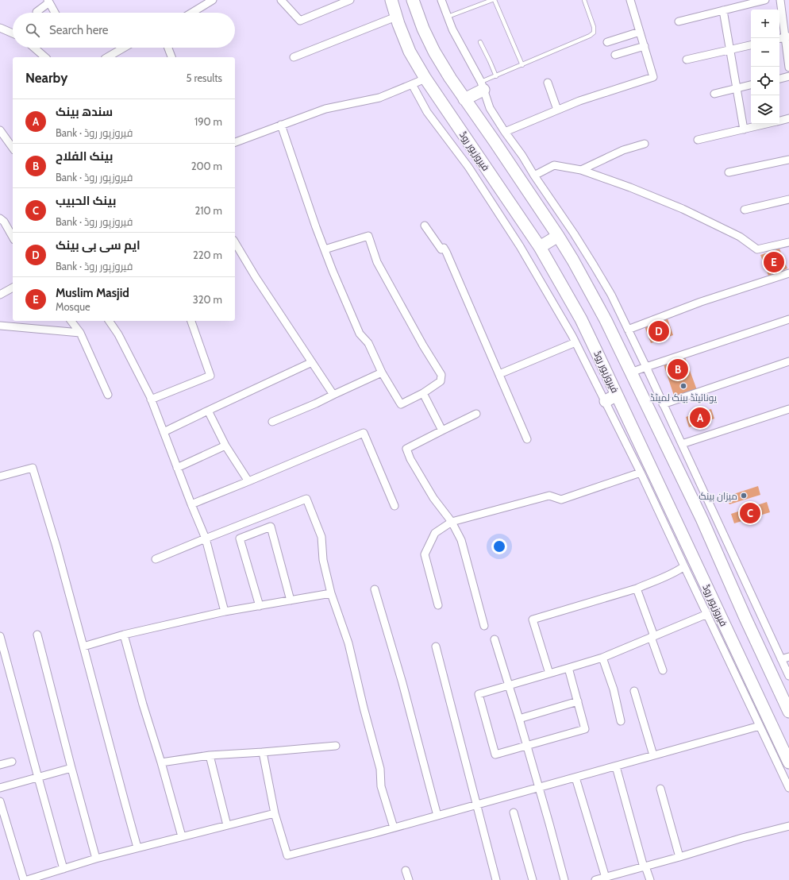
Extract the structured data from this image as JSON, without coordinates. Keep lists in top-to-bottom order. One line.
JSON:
{"streets":{"highway":["فیروزپور روڈ"]},"places":["یونائیٹڈ بینک لمیٹڈ","میزان بینک"],"page":{"map_buttons":["+","−"],"search":"Search here","heading":["Nearby","5 results"],"list":[{"mark":"A","name":"سندھ بینک","note":"Bank · فیروزپور روڈ","value":"190 m"},{"mark":"B","name":"بینک الفلاح","note":"Bank · فیروزپور روڈ","value":"200 m"},{"mark":"C","name":"بينک الحبيب","note":"Bank · فیروزپور روڈ","value":"210 m"},{"mark":"D","name":"ایم سی بی بینک","note":"Bank · فیروزپور روڈ","value":"220 m"},{"mark":"E","name":"Muslim Masjid","note":"Mosque","value":"320 m"}],"pins":["E","D","B","A","C"]}}
